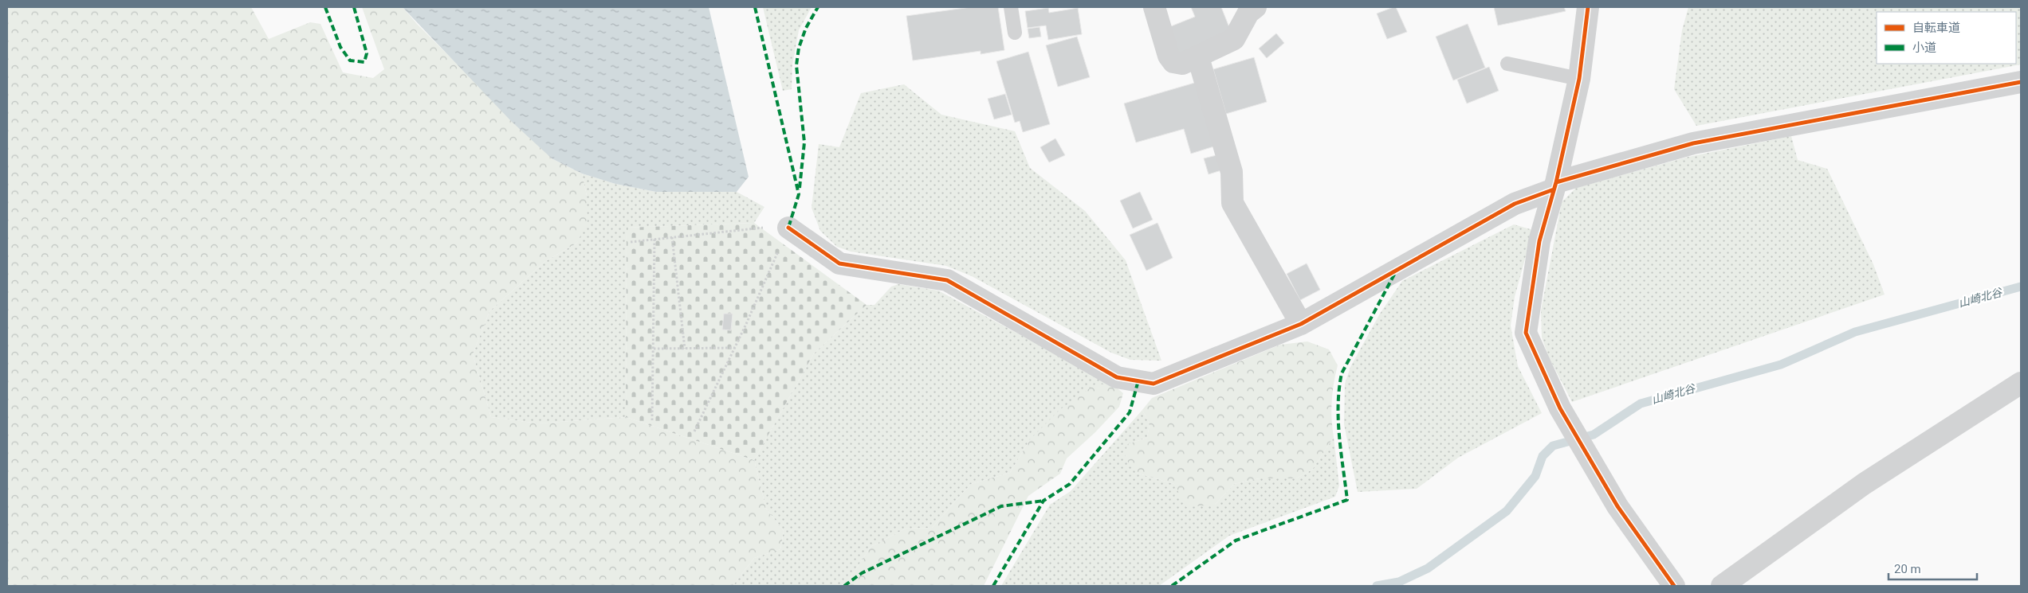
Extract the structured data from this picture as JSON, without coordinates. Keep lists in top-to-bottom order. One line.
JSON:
{"water":["山崎北谷"],"legend":["自転車道","小道"],"scale_bar":"20 m"}
